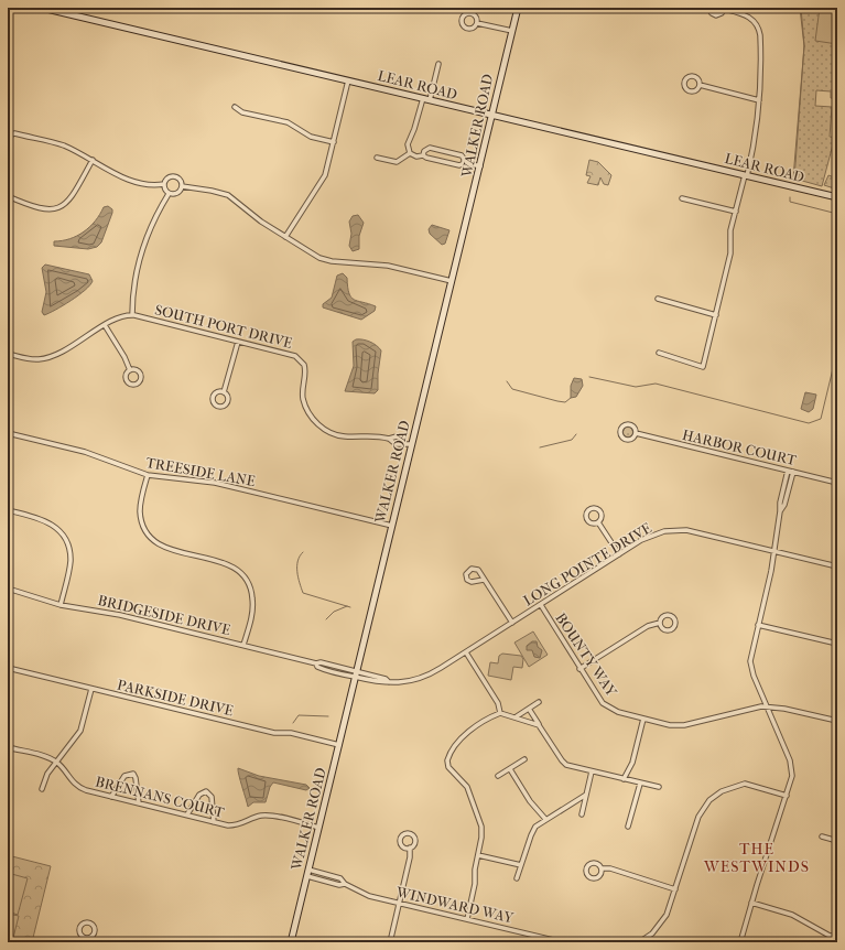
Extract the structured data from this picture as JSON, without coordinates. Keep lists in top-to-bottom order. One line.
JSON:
{"streets":{"street":["LEAR ROAD","WALKER ROAD","SOUTH PORT DRIVE","HARBOR COURT","TREESIDE LANE","LONG POINTE DRIVE","BRIDGESIDE DRIVE","BOUNTY WAY","PARKSIDE DRIVE","BRENNANS COURT","WINDWARD WAY"]},"crossings":[["LEAR ROAD","WALKER ROAD"],["WALKER ROAD","SOUTH PORT DRIVE"],["WALKER ROAD","TREESIDE LANE"],["WALKER ROAD","LONG POINTE DRIVE"],["WALKER ROAD","BRIDGESIDE DRIVE"],["WALKER ROAD","PARKSIDE DRIVE"],["WALKER ROAD","BRENNANS COURT"],["WALKER ROAD","WINDWARD WAY"],["LONG POINTE DRIVE","BRIDGESIDE DRIVE"],["LONG POINTE DRIVE","BOUNTY WAY"]],"districts":["THE WESTWINDS"]}
